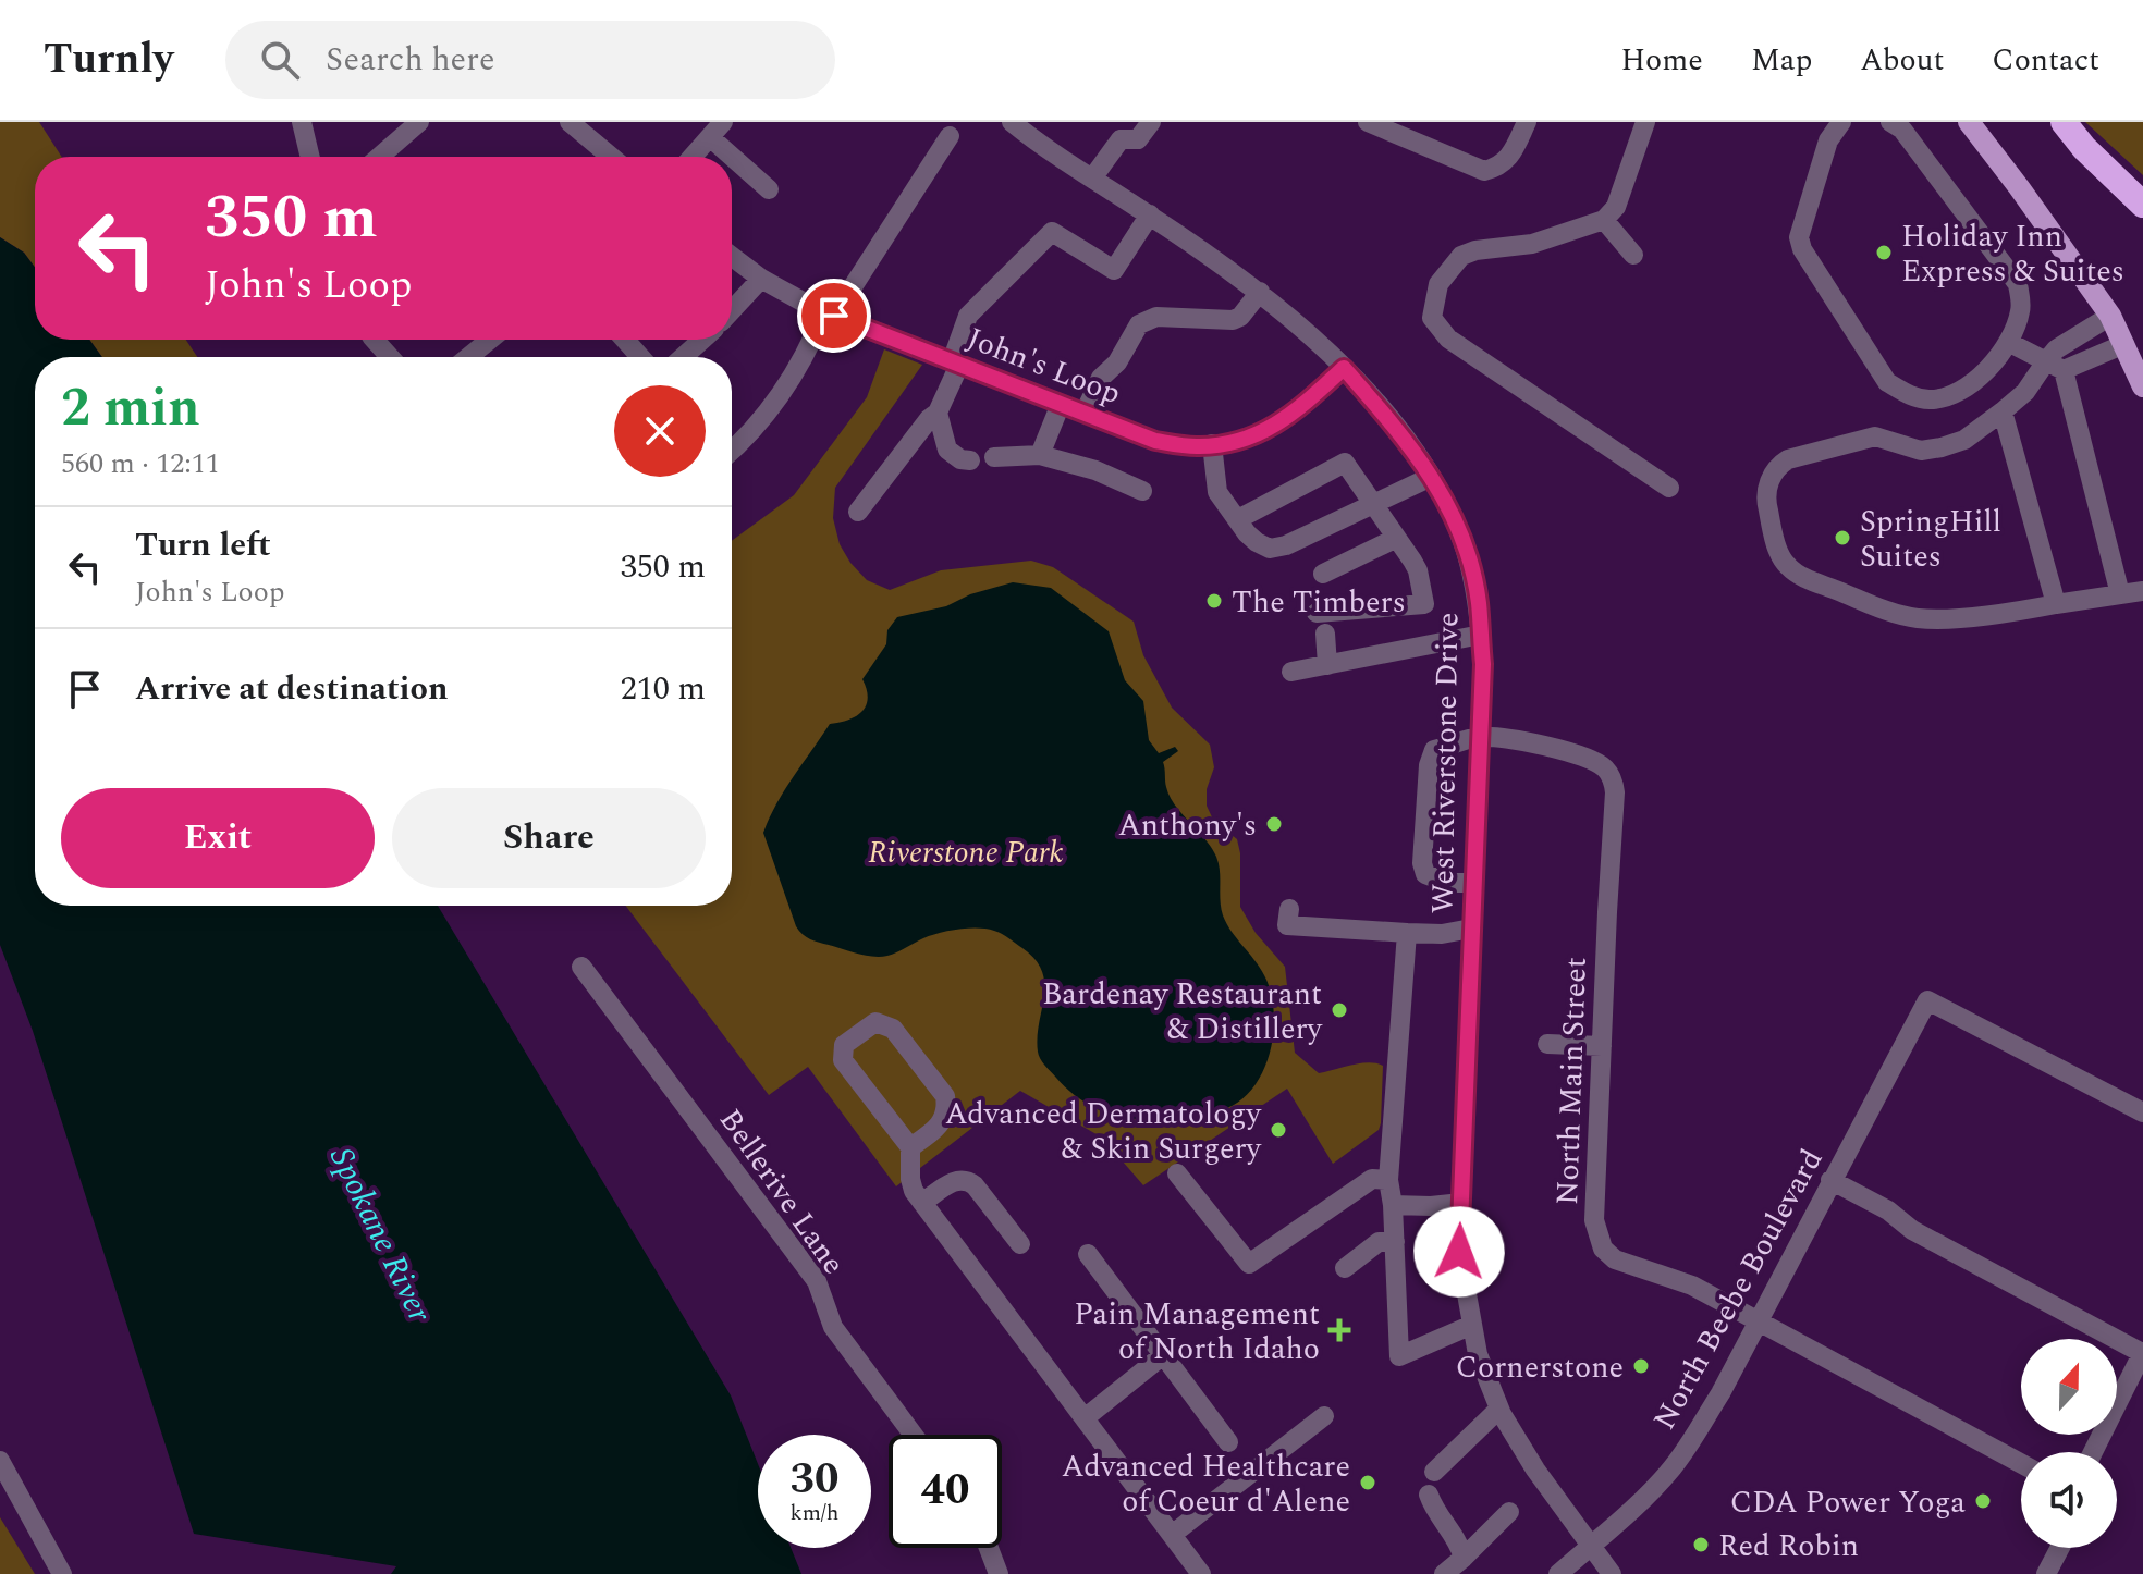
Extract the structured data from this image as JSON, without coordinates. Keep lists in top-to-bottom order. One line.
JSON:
{"streets":{"street":["John's Loop","West Riverstone Drive","North Main Street","Bellerive Lane","North Beebe Boulevard"]},"crossings":[["John's Loop","West Riverstone Drive"],["West Riverstone Drive","North Main Street"],["West Riverstone Drive","North Beebe Boulevard"],["North Main Street","North Beebe Boulevard"]],"water":["Spokane River"],"parks":["Riverstone Park"],"places":{"other":["Holiday Inn Express & Suites","SpringHill Suites","The Timbers","Anthony's","Bardenay Restaurant & Distillery","Advanced Dermatology & Skin Surgery","Cornerstone","Advanced Healthcare of Coeur d'Alene","CDA Power Yoga","Red Robin"],"health":["Pain Management of North Idaho"]},"north":"top","page":{"header":"Turnly","search":"Search here","nav":["Home","Map","About","Contact"],"turn":["350 m","John's Loop"],"heading":["2 min","560 m · 12:11"],"list":[{"name":"Turn left","note":"John's Loop","value":"350 m"},{"name":"Arrive at destination","value":"210 m"}],"buttons":["Exit","Share"],"speed":"30 km/h","limit":"40"}}
